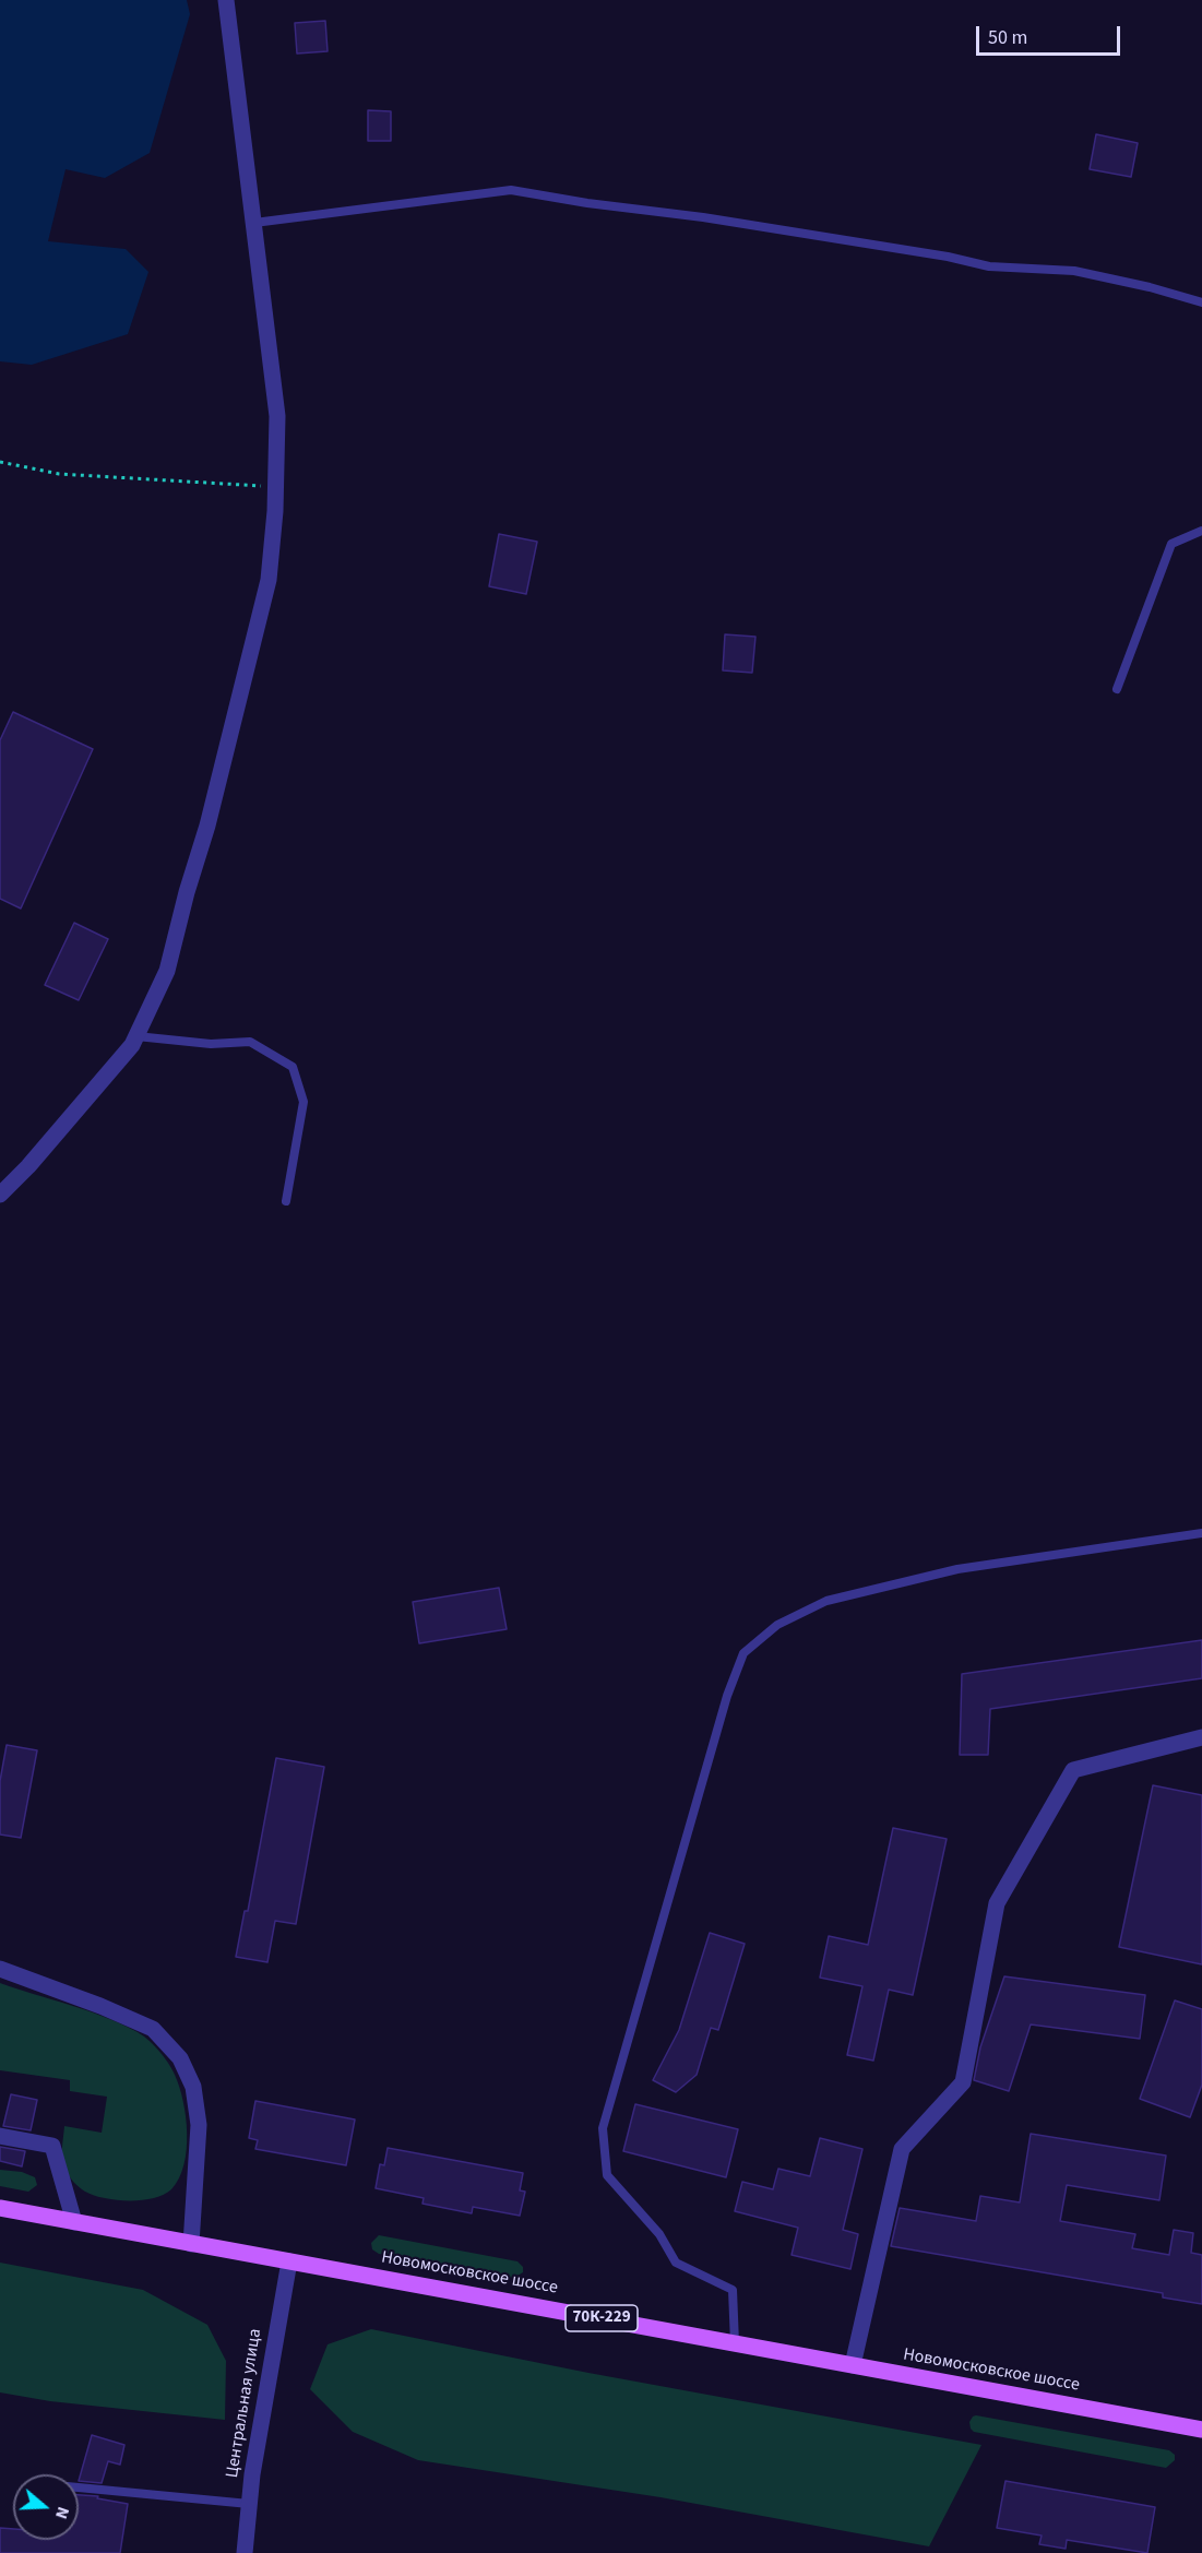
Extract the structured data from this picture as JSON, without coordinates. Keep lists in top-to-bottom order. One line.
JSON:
{"streets":{"main road":["Новомосковское шоссе","70К-229"],"street":["Центральная улица"]},"crossings":[["Новомосковское шоссе","Центральная улица"]],"scale_bar":"50 m","north":"right"}
